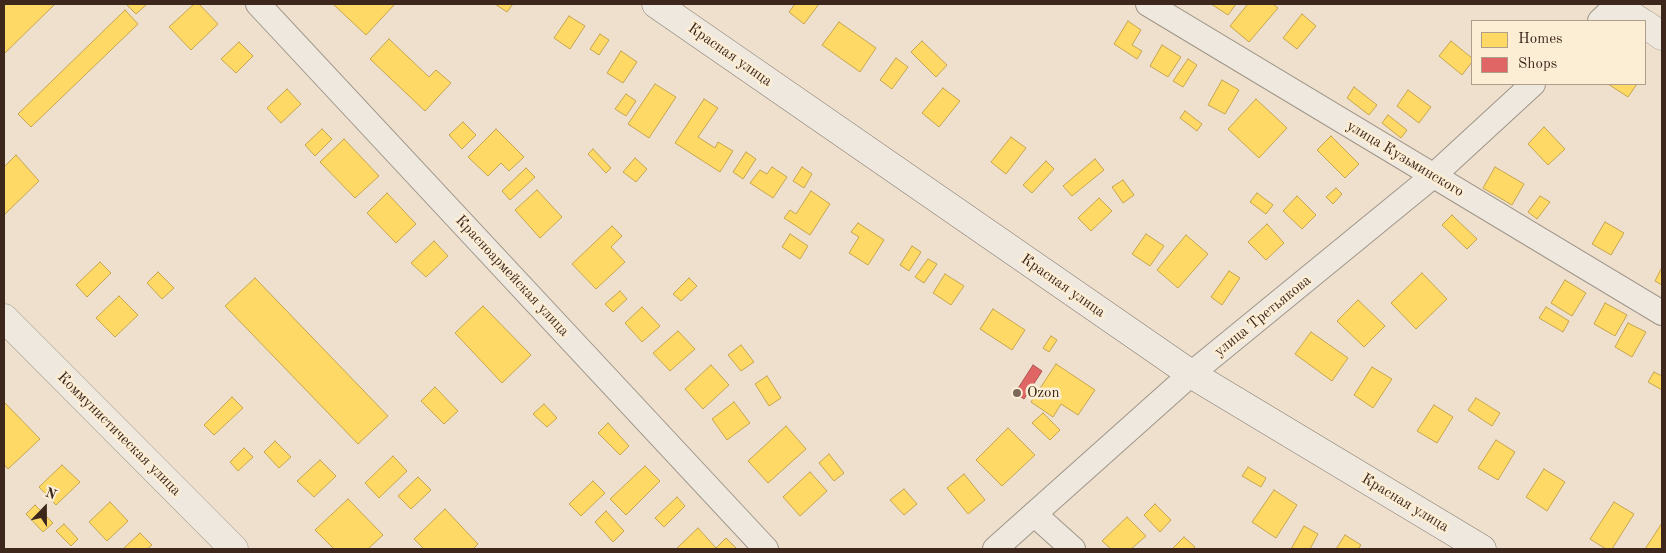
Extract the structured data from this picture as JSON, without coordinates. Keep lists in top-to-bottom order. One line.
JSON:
{"streets":{"main road":["Красная улица","Коммунистическая улица"],"street":["улица Кузьминского","Красноармейская улица","улица Третьякова"]},"crossings":[["Красная улица","улица Третьякова"],["улица Кузьминского","улица Третьякова"]],"places":["Ozon"],"legend":["Homes","Shops"],"north":"top"}
